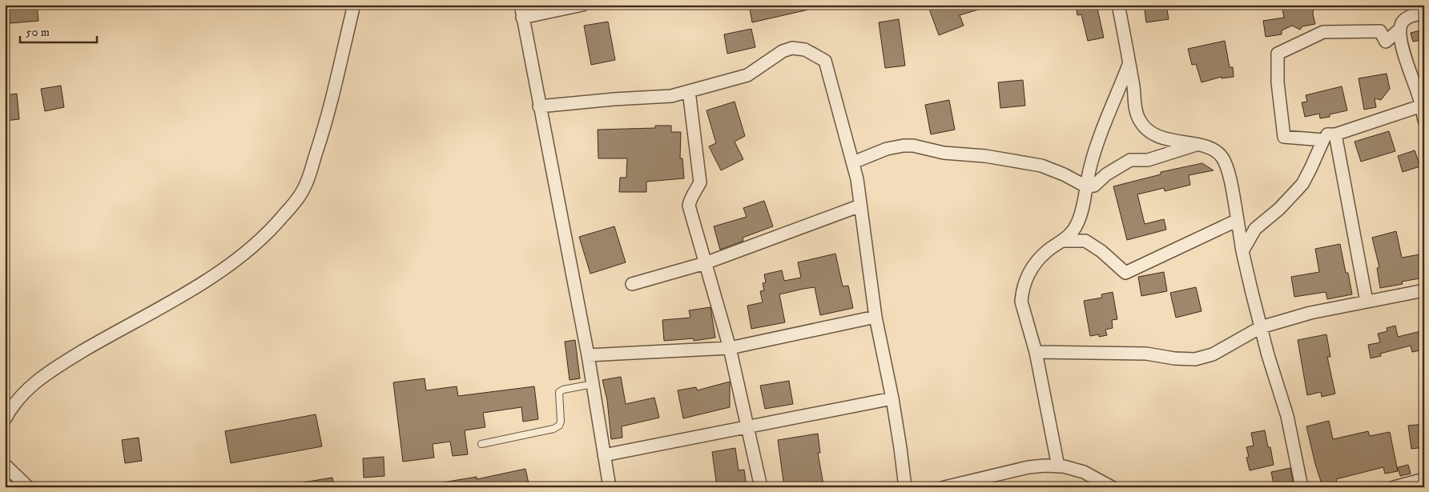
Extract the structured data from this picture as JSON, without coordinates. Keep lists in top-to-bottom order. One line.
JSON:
{"scale_bar":"50 m"}
